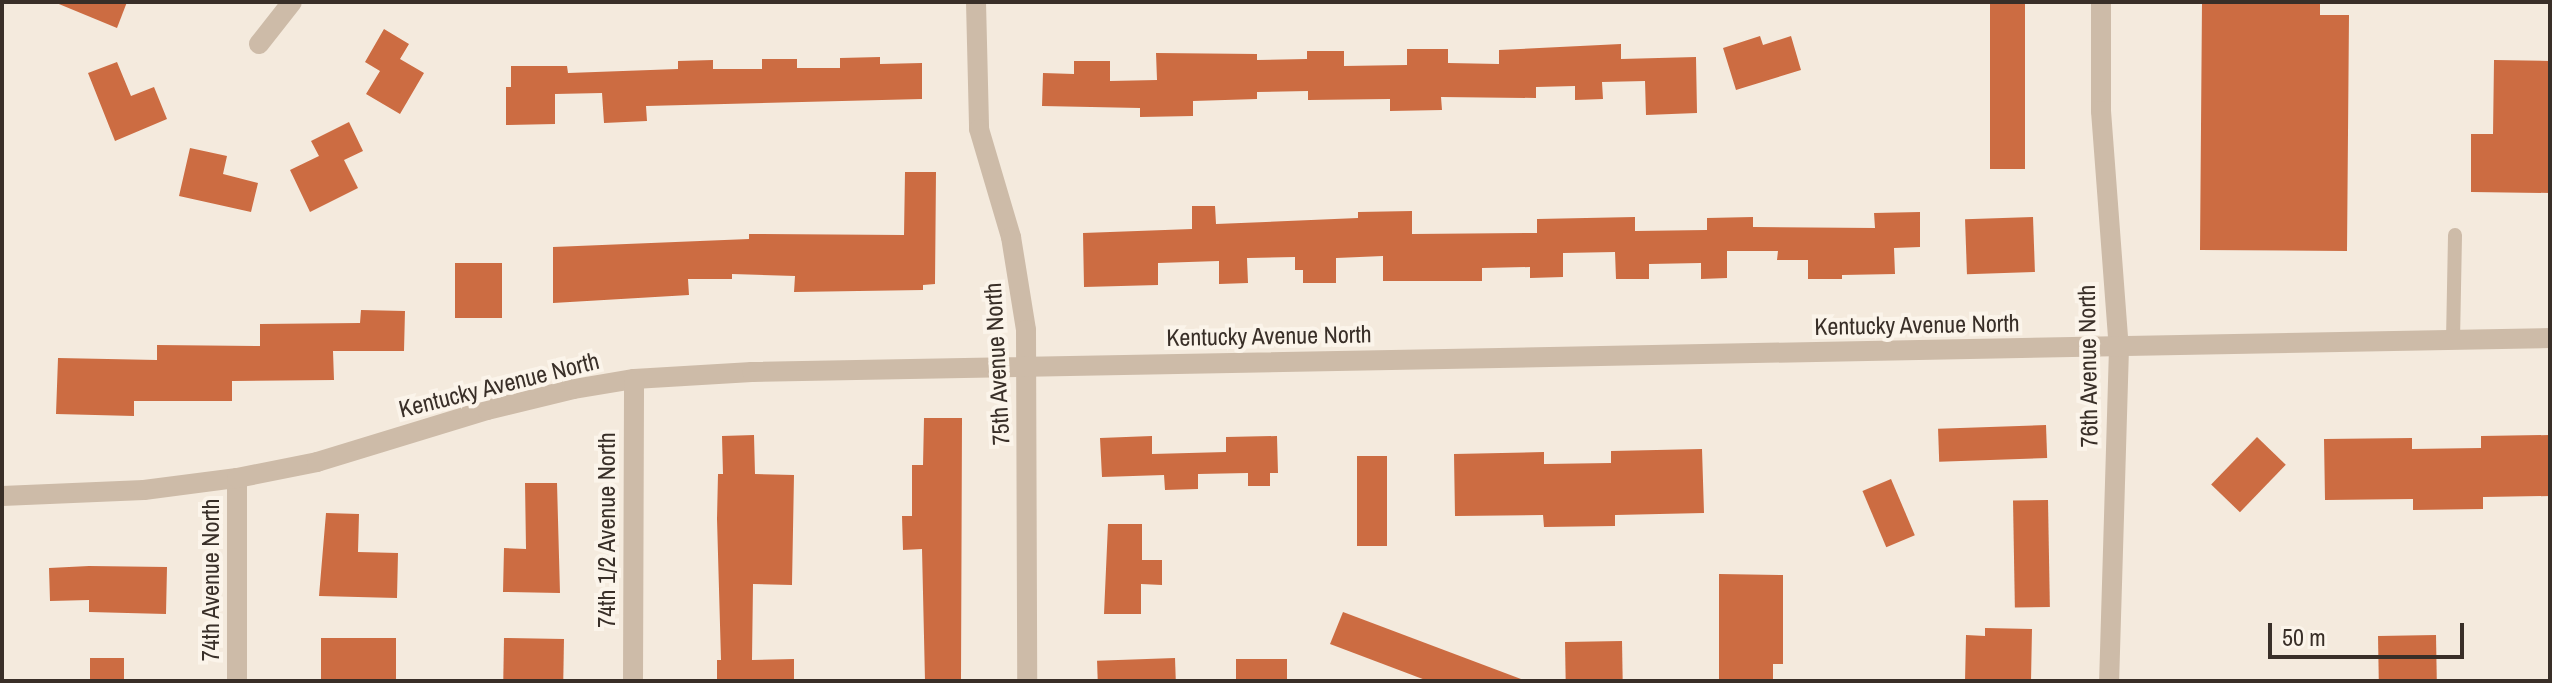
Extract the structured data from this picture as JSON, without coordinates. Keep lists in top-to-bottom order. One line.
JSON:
{"streets":{"street":["Kentucky Avenue North","75th Avenue North","76th Avenue North","74th 1/2 Avenue North","74th Avenue North"]},"crossings":[["Kentucky Avenue North","75th Avenue North"],["Kentucky Avenue North","76th Avenue North"],["Kentucky Avenue North","74th 1/2 Avenue North"],["Kentucky Avenue North","74th Avenue North"]],"scale_bar":"50 m"}
